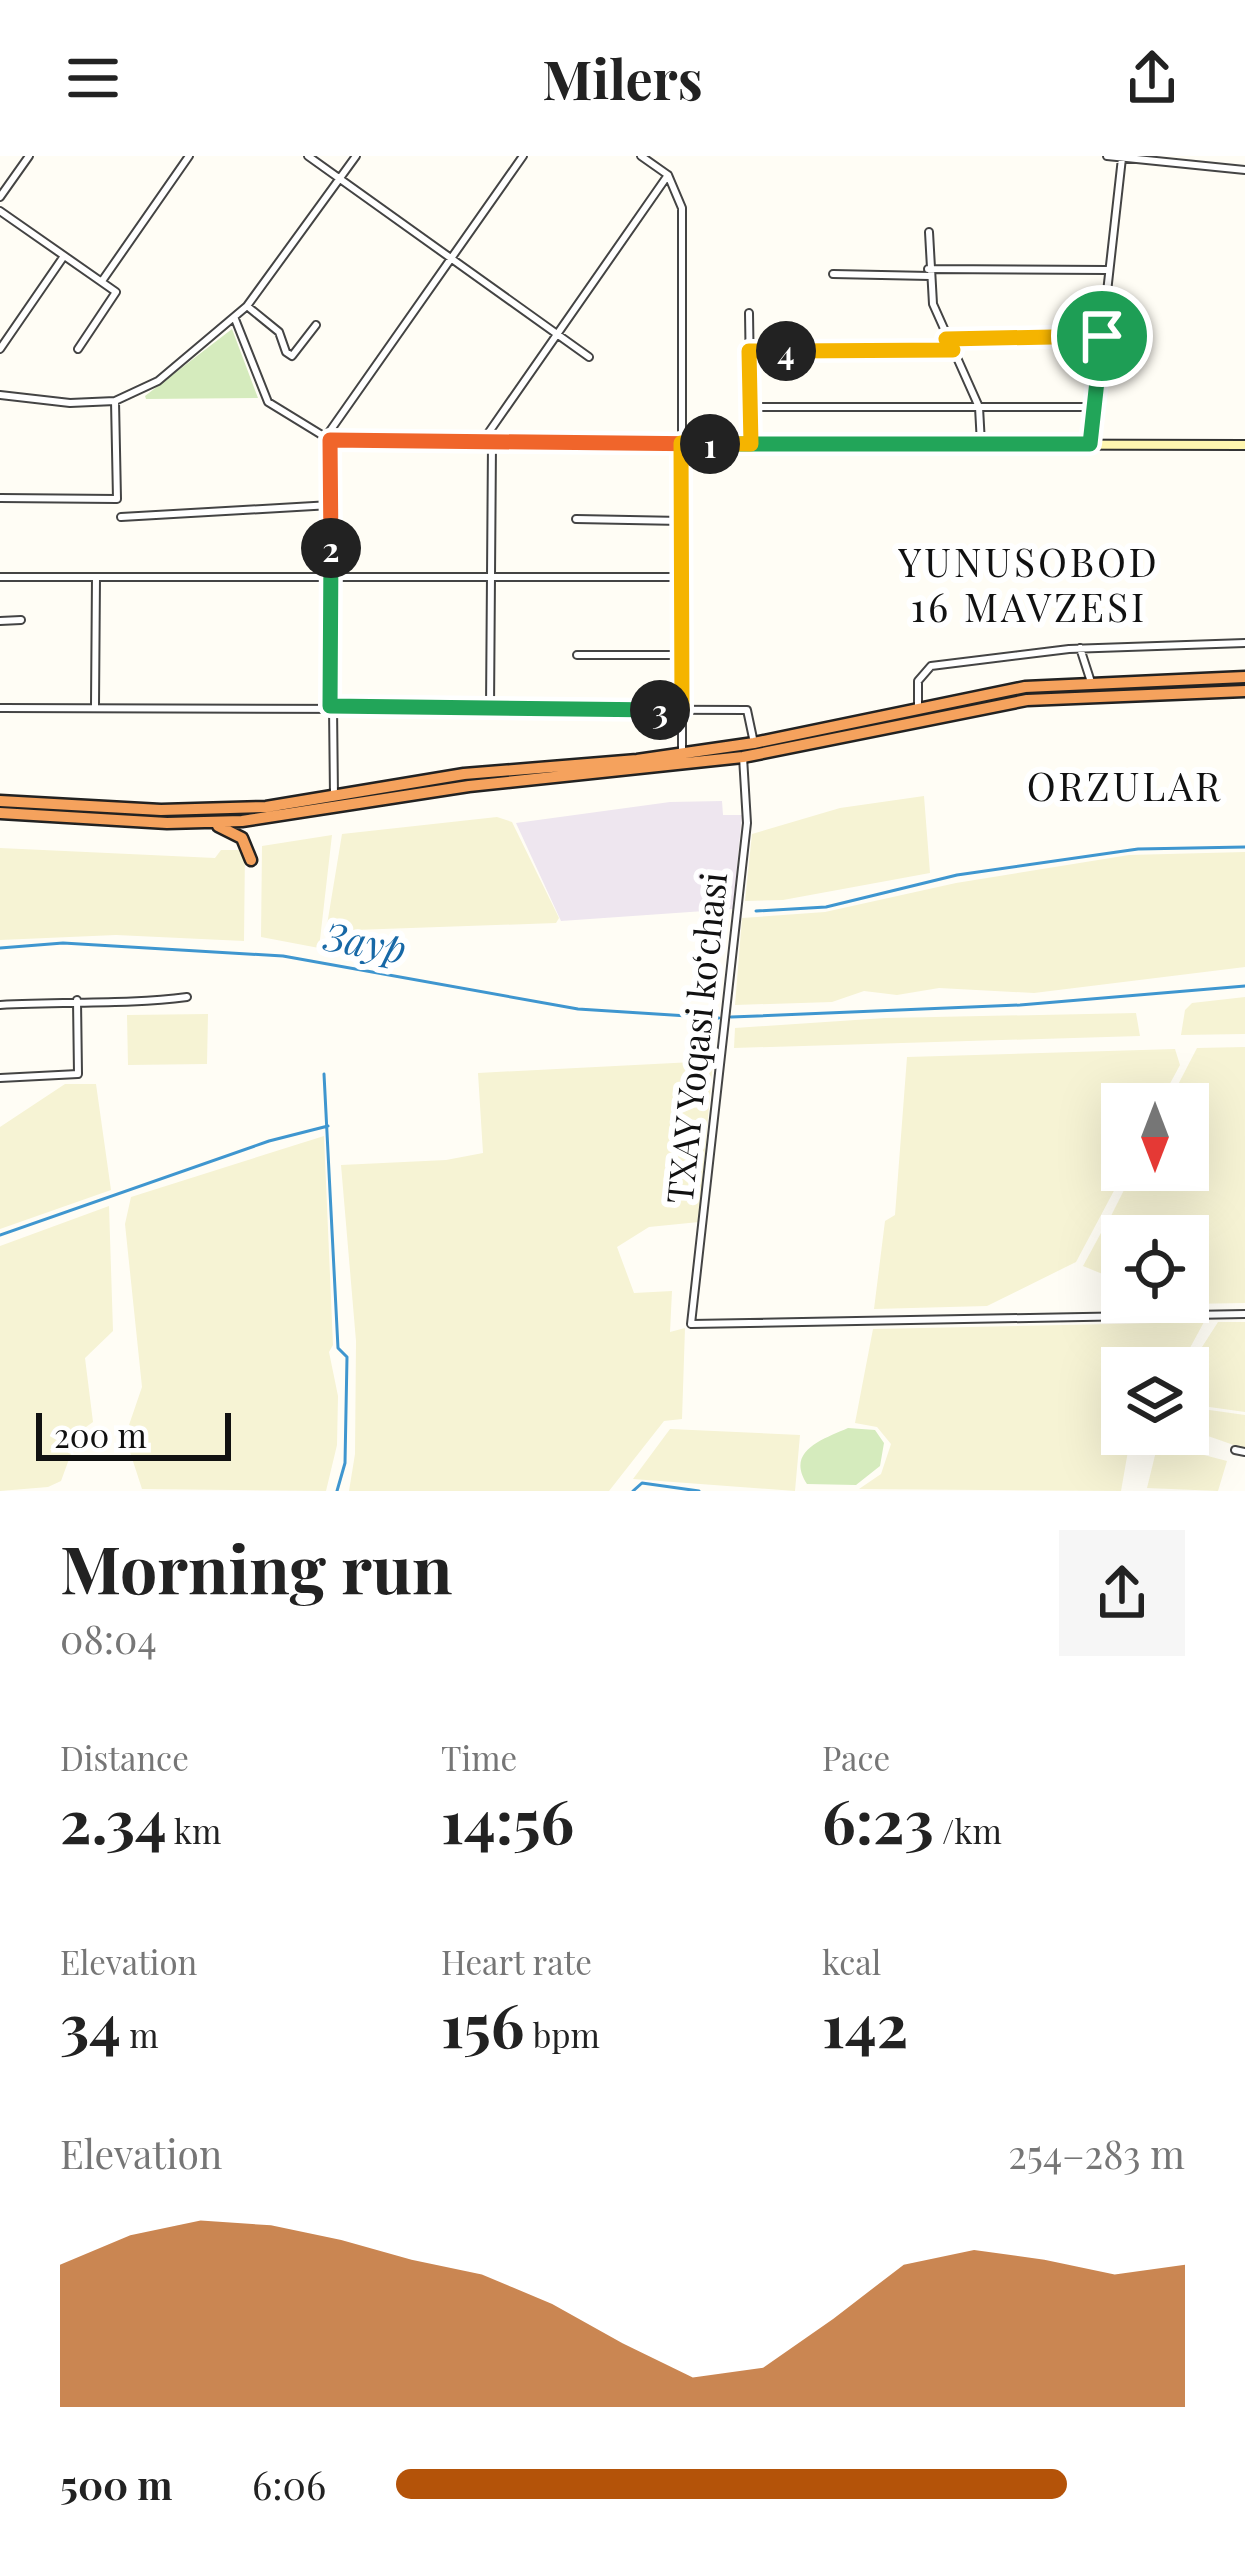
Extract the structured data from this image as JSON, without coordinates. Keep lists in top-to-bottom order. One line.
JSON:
{"streets":{"street":["TXAY Yoqasi koʻchasi"]},"districts":["YUNUSOBOD 16 MAVZESI","ORZULAR"],"water":["Заур"],"scale_bar":"200 m","north":"bottom","page":{"header":"Milers","pins":["4","1","2","3"],"scale":"200 m","heading":["Morning run","08:04"],"stats":[["Distance","2.34 km"],["Time","14:56"],["Pace","6:23 /km"],["Elevation","34 m"],["Heart rate","156 bpm"],["kcal","142"]],"chart":["Elevation","254–283 m"],"list":[{"name":"500 m","note":"6:06"}]}}
